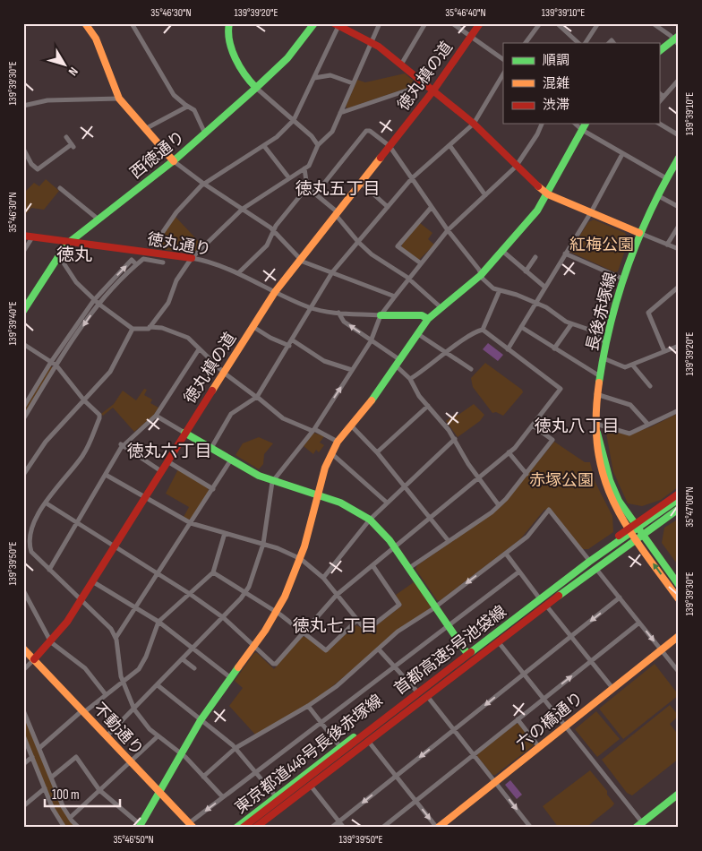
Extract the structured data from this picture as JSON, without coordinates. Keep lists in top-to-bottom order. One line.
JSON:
{"streets":{"main road":["徳丸槙の道","西徳通り","徳丸通り","長後赤塚線","首都高速5号池袋線","六の橋通り","不動通り","東京都道446号長後赤塚線"]},"crossings":[["徳丸槙の道","徳丸通り"],["徳丸槙の道","不動通り"],["西徳通り","徳丸通り"],["長後赤塚線","東京都道446号長後赤塚線"]],"districts":["徳丸五丁目","徳丸","徳丸八丁目","徳丸六丁目","徳丸七丁目"],"parks":["紅梅公園","赤塚公園"],"legend":["順調","混雑","渋滞"],"scale_bar":"100 m","north":"bottom right","coordinates":["35°46'30\"N","139°39'20\"E","35°46'40\"N","139°39'10\"E","139°39'30\"E","139°39'40\"E","35°47'00\"N","139°39'50\"E","35°46'50\"N"]}
